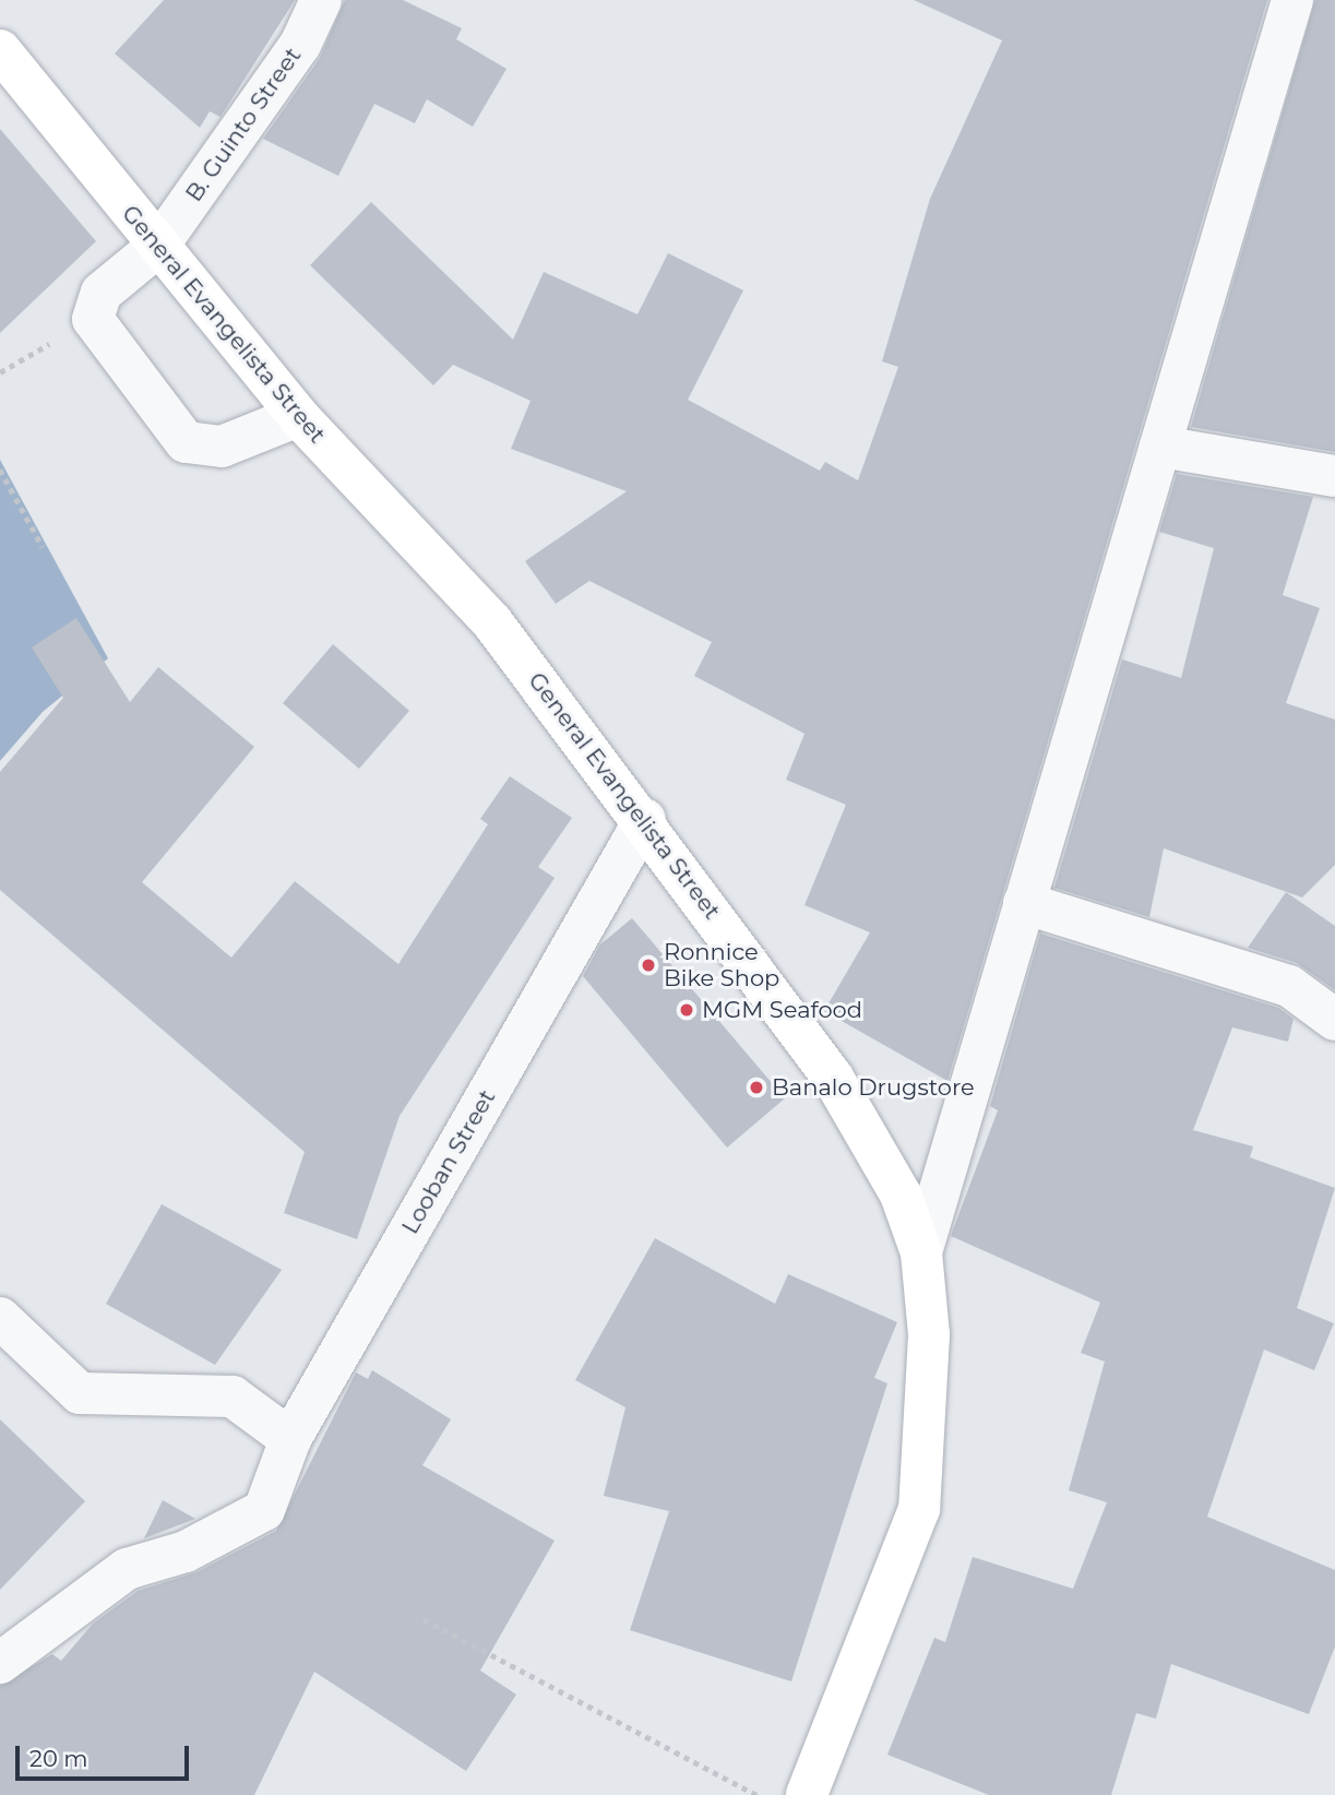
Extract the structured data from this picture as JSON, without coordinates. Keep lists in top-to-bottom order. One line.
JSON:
{"streets":{"main road":["General Evangelista Street"],"street":["B. Guinto Street","Looban Street"]},"crossings":[["B. Guinto Street","General Evangelista Street"],["General Evangelista Street","Looban Street"]],"places":["Ronnice Bike Shop","MGM Seafood","Banalo Drugstore"],"scale_bar":"20 m"}
